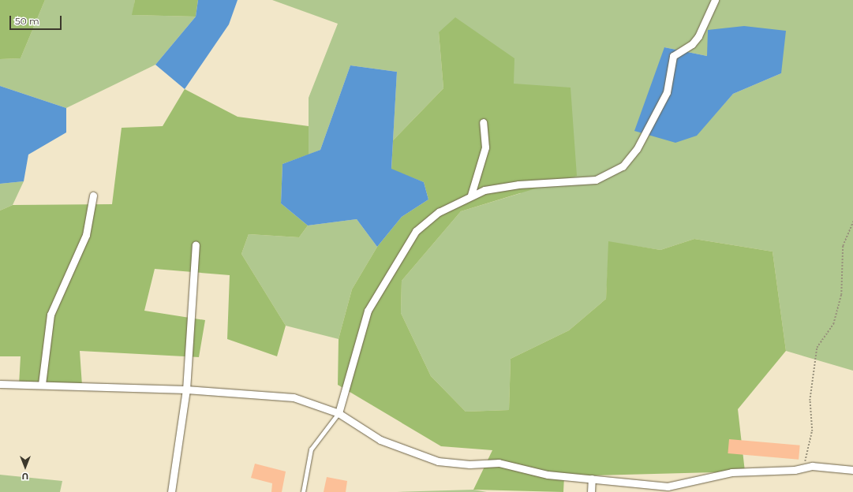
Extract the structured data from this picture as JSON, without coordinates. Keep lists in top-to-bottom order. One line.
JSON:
{"scale_bar":"50 m","north":"bottom"}
